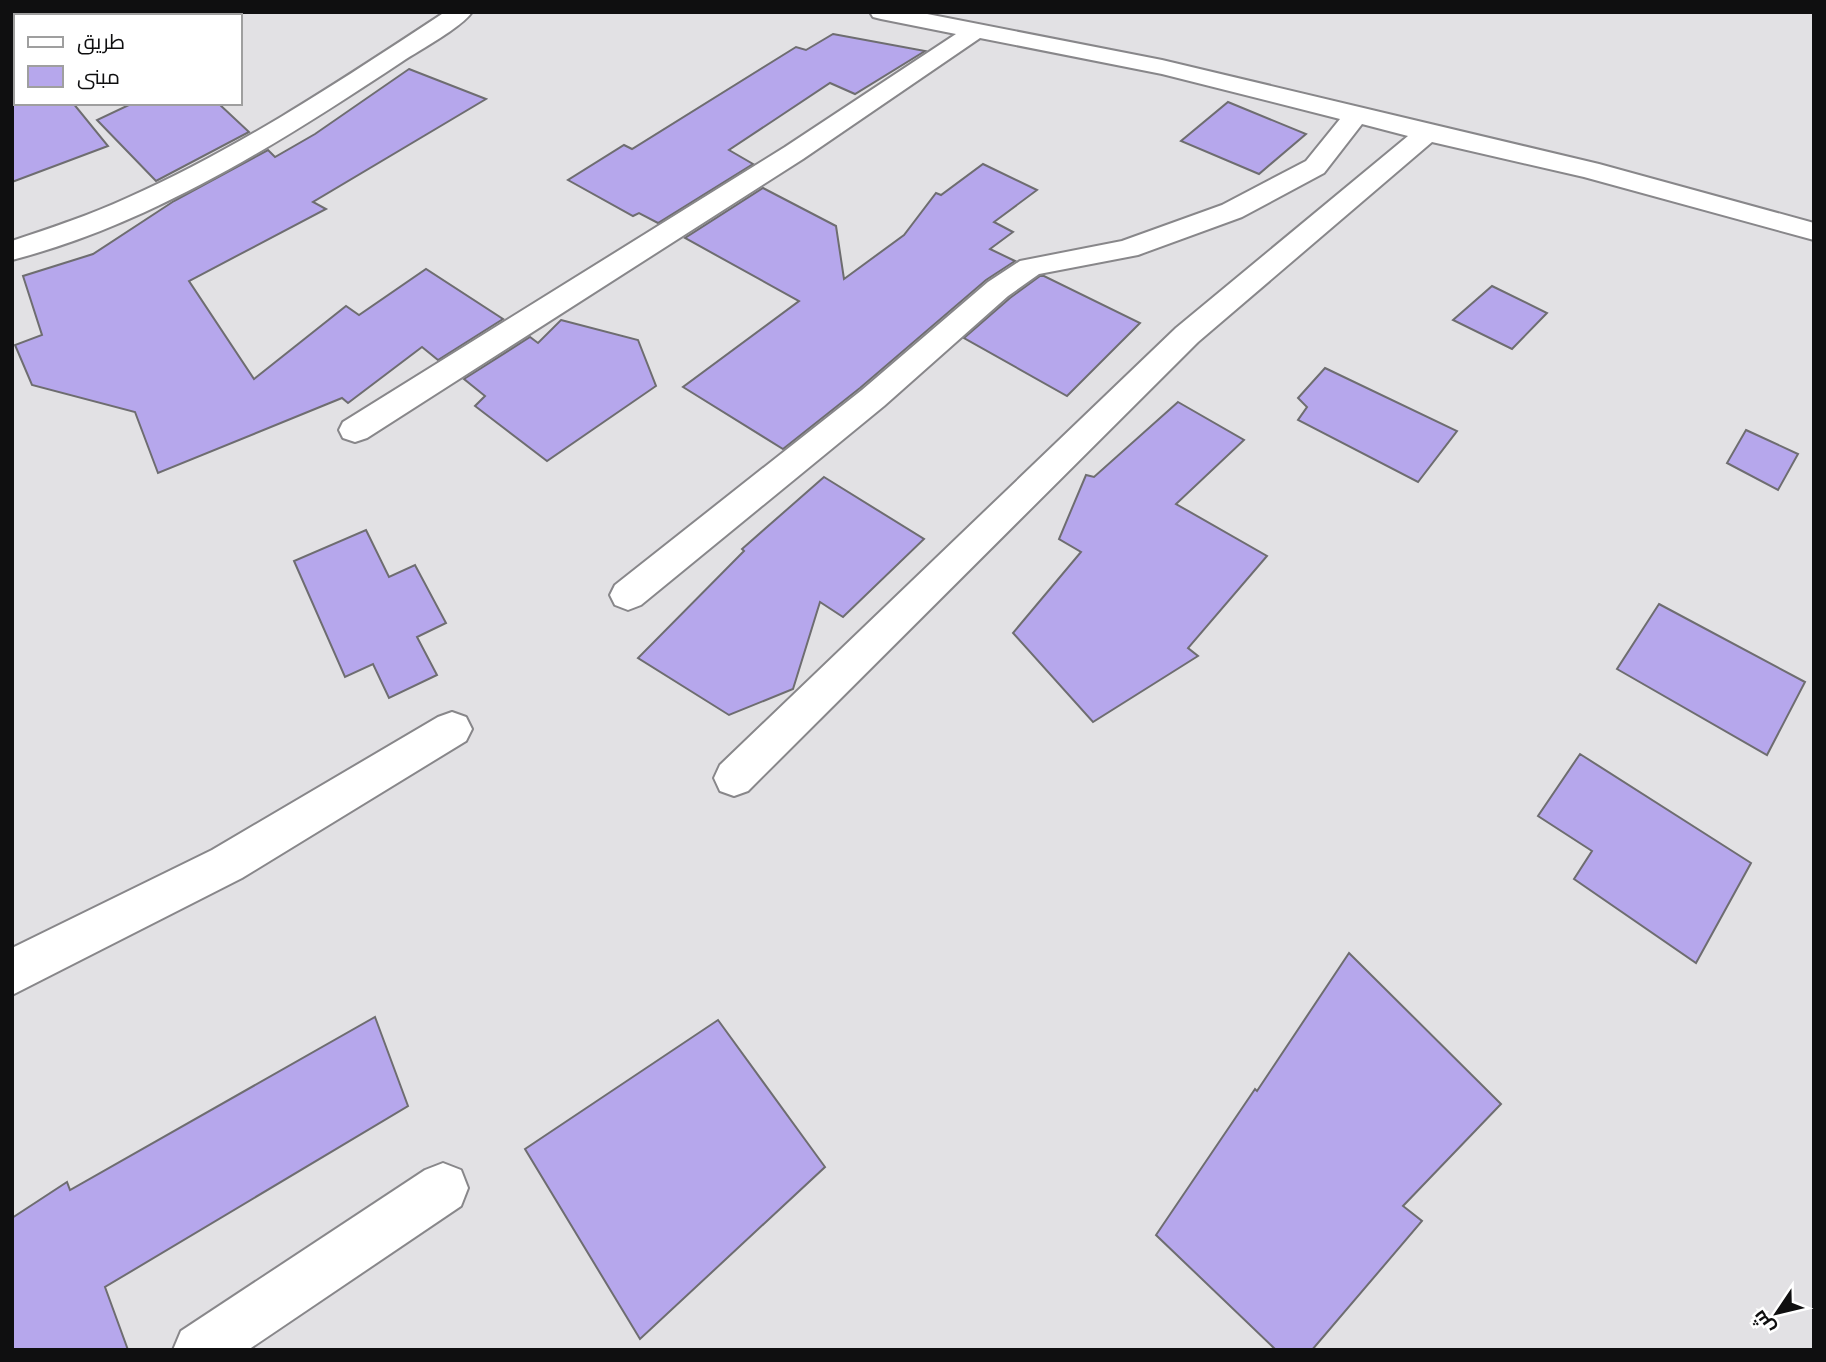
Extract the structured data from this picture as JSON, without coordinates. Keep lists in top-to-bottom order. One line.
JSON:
{"legend":["طريق","مبنى"],"north":"bottom left"}
